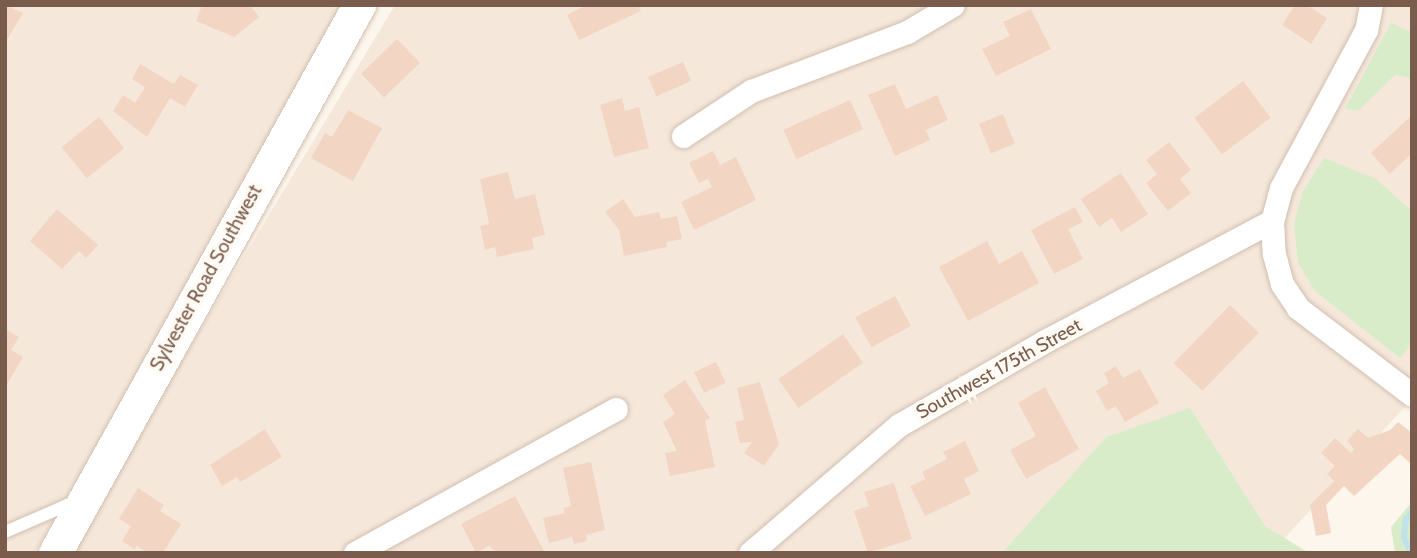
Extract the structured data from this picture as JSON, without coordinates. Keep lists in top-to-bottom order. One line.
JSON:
{"streets":{"street":["Sylvester Road Southwest","Southwest 175th Street"]}}
